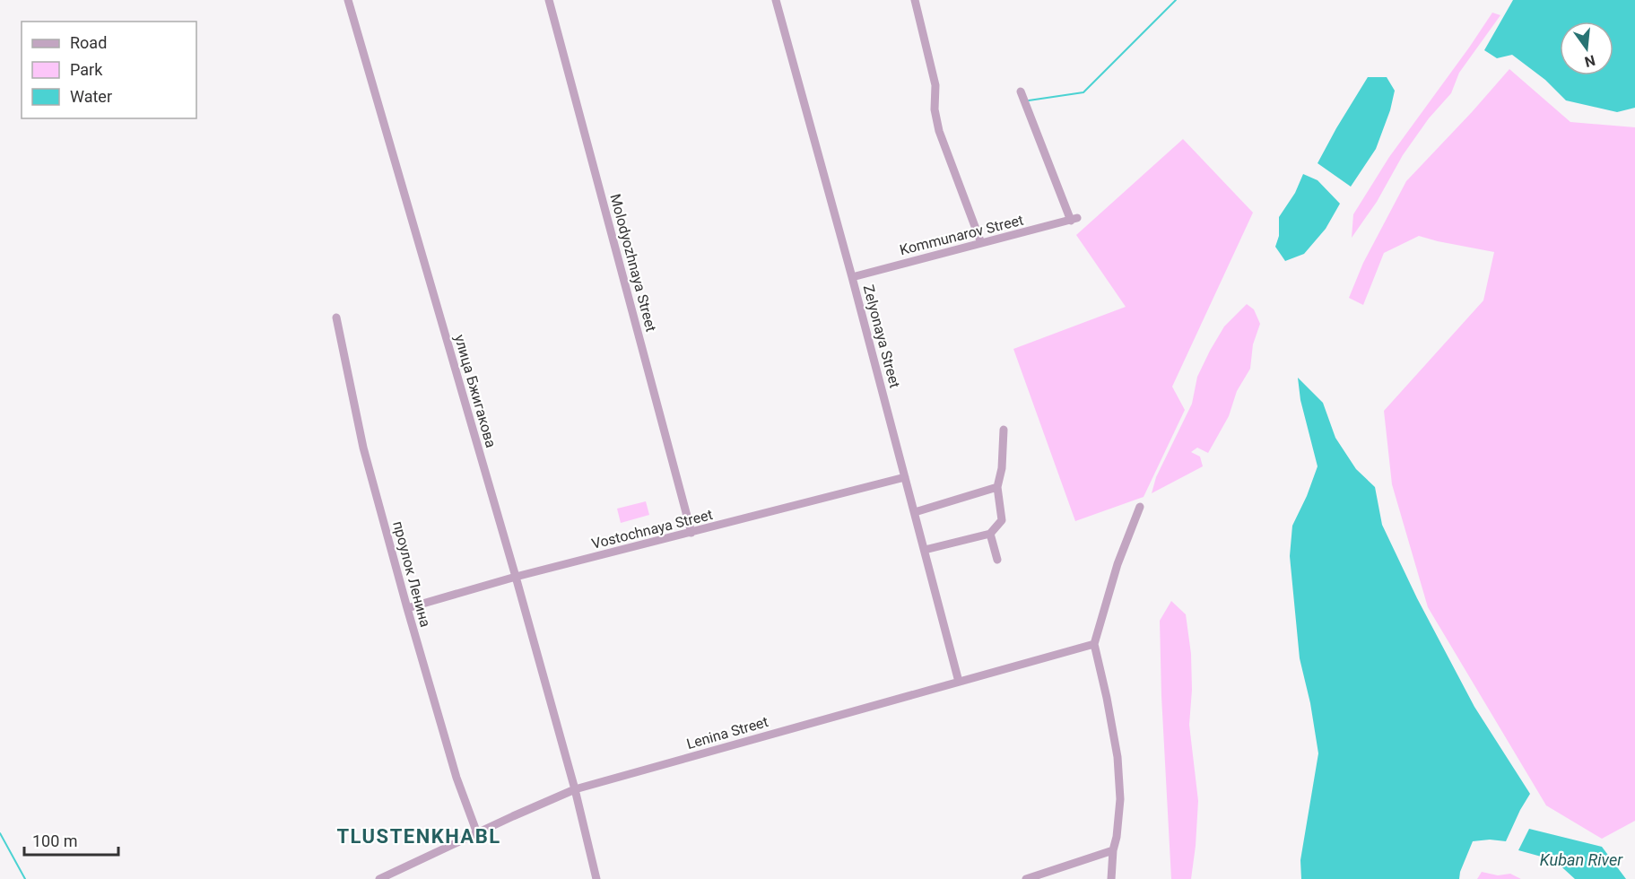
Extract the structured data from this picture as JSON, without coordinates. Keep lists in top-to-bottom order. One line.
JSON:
{"streets":{"street":["Kommunarov Street","Molodyozhnaya Street","Zelyonaya Street","улица Бжигакова","Vostochnaya Street","проулок Ленина","Lenina Street"]},"crossings":[["Kommunarov Street","Zelyonaya Street"],["Molodyozhnaya Street","Vostochnaya Street"],["Zelyonaya Street","Vostochnaya Street"],["Zelyonaya Street","Lenina Street"],["улица Бжигакова","Vostochnaya Street"],["улица Бжигакова","Lenina Street"],["Vostochnaya Street","проулок Ленина"],["проулок Ленина","Lenina Street"]],"districts":["TLUSTENKHABL"],"water":["Kuban River"],"legend":["Road","Park","Water"],"scale_bar":"100 m","north":"bottom"}
